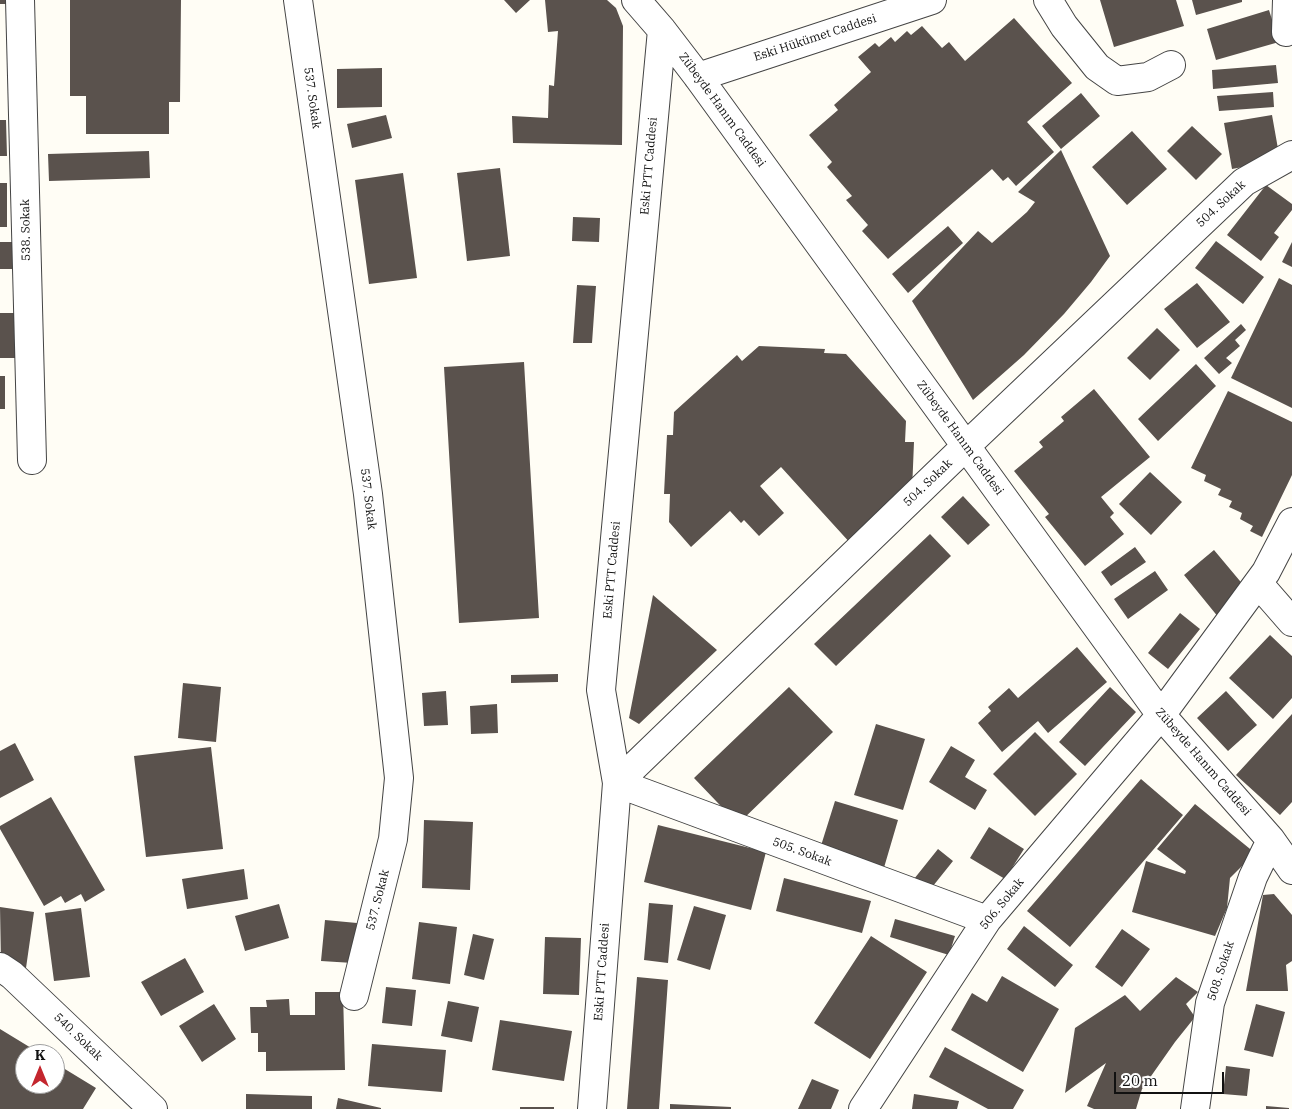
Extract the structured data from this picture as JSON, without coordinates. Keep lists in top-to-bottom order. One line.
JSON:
{"streets":{"street":["Eski Hükümet Caddesi","537. Sokak","Zübeyde Hanım Caddesi","Eski PTT Caddesi","504. Sokak","538. Sokak","505. Sokak","506. Sokak","508. Sokak","540. Sokak"]},"crossings":[["Eski Hükümet Caddesi","Zübeyde Hanım Caddesi"],["Zübeyde Hanım Caddesi","Eski PTT Caddesi"],["Zübeyde Hanım Caddesi","504. Sokak"],["Zübeyde Hanım Caddesi","506. Sokak"],["Zübeyde Hanım Caddesi","508. Sokak"],["Eski PTT Caddesi","504. Sokak"],["Eski PTT Caddesi","505. Sokak"],["504. Sokak","505. Sokak"],["505. Sokak","506. Sokak"]],"scale_bar":"20 m","north":"top"}
